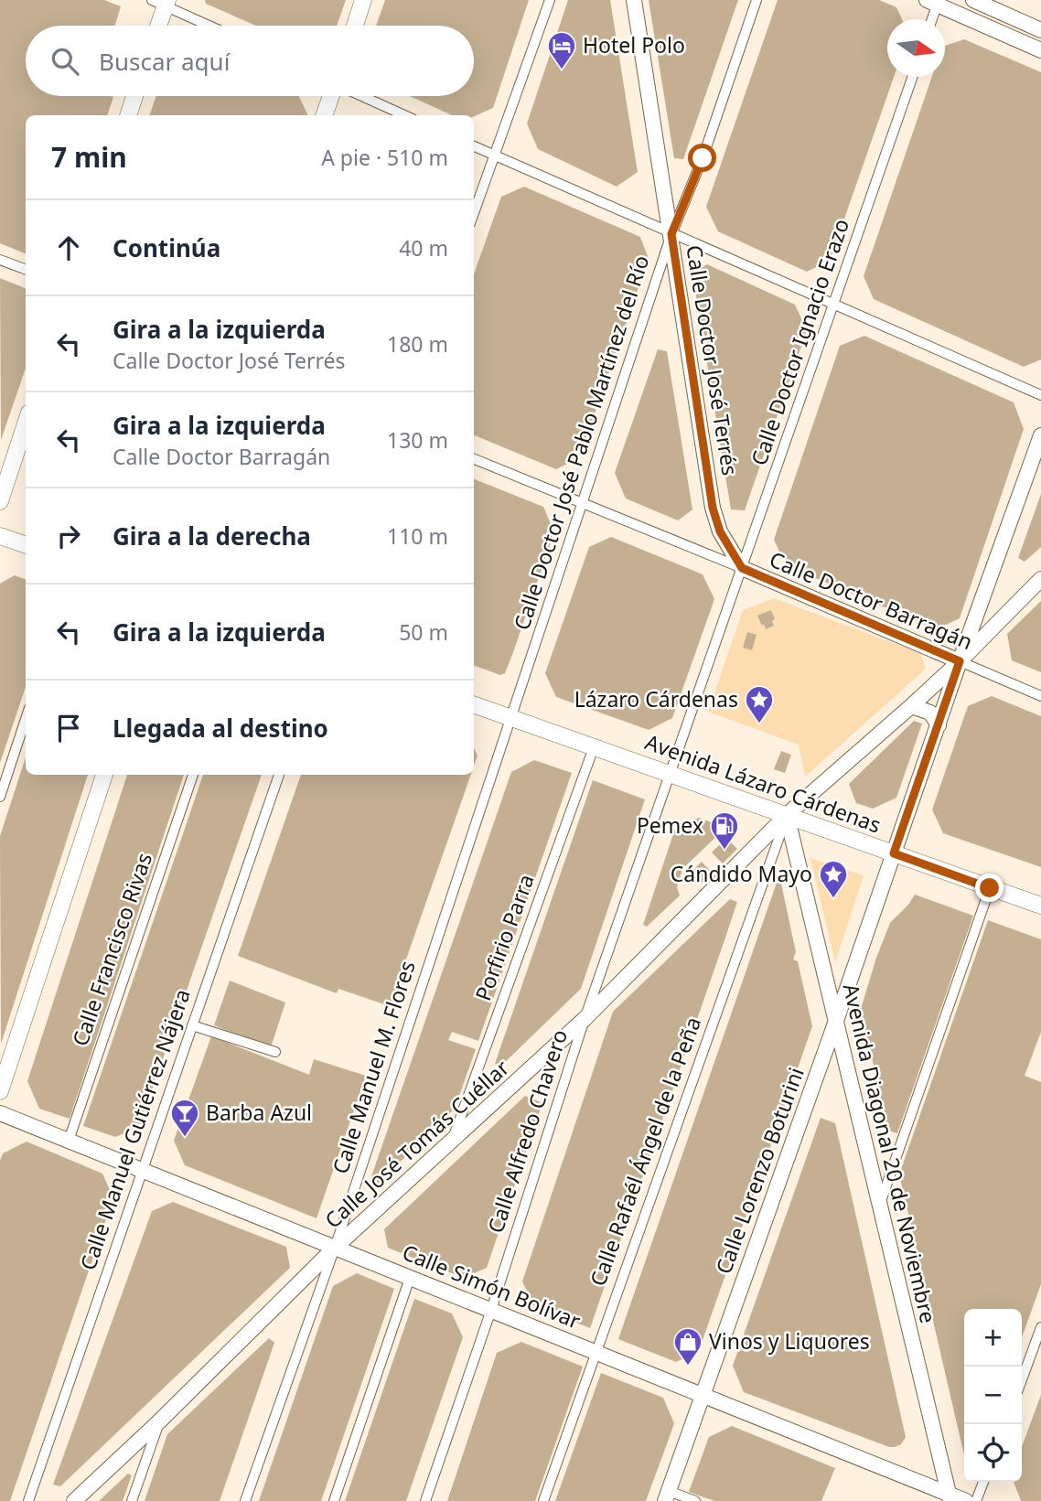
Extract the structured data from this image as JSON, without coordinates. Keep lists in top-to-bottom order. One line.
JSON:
{"streets":{"main road":["Avenida Lázaro Cárdenas"],"street":["Calle Doctor Ignacio Erazo","Calle Doctor José Terrés","Calle Doctor José Pablo Martínez del Río","Calle Doctor Barragán","Porfirio Parra","Calle Francisco Rivas","Calle Manuel M. Flores","Calle Manuel Gutiérrez Nájera","Calle Alfredo Chavero","Calle José Tomás Cuéllar","Calle Rafaél Ángel de la Peña","Avenida Diagonal 20 de Noviembre","Calle Lorenzo Boturini","Calle Simón Bolívar"]},"crossings":[["Calle Doctor Ignacio Erazo","Calle Doctor José Terrés"],["Calle Doctor Ignacio Erazo","Calle Doctor Barragán"],["Calle Doctor Ignacio Erazo","Avenida Lázaro Cárdenas"],["Calle Doctor Ignacio Erazo","Calle Alfredo Chavero"],["Calle Doctor José Terrés","Calle Doctor José Pablo Martínez del Río"],["Calle Doctor José Terrés","Calle Doctor Barragán"],["Calle Doctor José Pablo Martínez del Río","Calle Doctor Barragán"],["Calle Doctor José Pablo Martínez del Río","Avenida Lázaro Cárdenas"],["Calle Doctor José Pablo Martínez del Río","Calle Manuel M. Flores"],["Calle Doctor Barragán","Calle José Tomás Cuéllar"],["Calle Doctor Barragán","Calle Lorenzo Boturini"],["Avenida Lázaro Cárdenas","Porfirio Parra"],["Avenida Lázaro Cárdenas","Calle Manuel M. Flores"],["Avenida Lázaro Cárdenas","Calle Alfredo Chavero"],["Avenida Lázaro Cárdenas","Calle José Tomás Cuéllar"],["Avenida Lázaro Cárdenas","Calle Rafaél Ángel de la Peña"],["Avenida Lázaro Cárdenas","Avenida Diagonal 20 de Noviembre"],["Avenida Lázaro Cárdenas","Calle Lorenzo Boturini"],["Porfirio Parra","Calle José Tomás Cuéllar"],["Calle Francisco Rivas","Calle Simón Bolívar"],["Calle Manuel M. Flores","Calle José Tomás Cuéllar"],["Calle Manuel M. Flores","Calle Simón Bolívar"],["Calle Manuel Gutiérrez Nájera","Calle Simón Bolívar"],["Calle Alfredo Chavero","Calle José Tomás Cuéllar"],["Calle Alfredo Chavero","Calle Simón Bolívar"],["Calle José Tomás Cuéllar","Calle Rafaél Ángel de la Peña"],["Calle José Tomás Cuéllar","Avenida Diagonal 20 de Noviembre"],["Calle José Tomás Cuéllar","Calle Lorenzo Boturini"],["Calle José Tomás Cuéllar","Calle Simón Bolívar"],["Calle Rafaél Ángel de la Peña","Avenida Diagonal 20 de Noviembre"],["Calle Rafaél Ángel de la Peña","Calle Simón Bolívar"],["Avenida Diagonal 20 de Noviembre","Calle Lorenzo Boturini"],["Avenida Diagonal 20 de Noviembre","Calle Simón Bolívar"],["Calle Lorenzo Boturini","Calle Simón Bolívar"]],"places":{"hotel":["Hotel Polo"],"place":["Lázaro Cárdenas","Cándido Mayo"],"fuel station":["Pemex"],"bar":["Barba Azul"],"shop":["Vinos y Liquores"]},"north":"right","page":{"search":"Buscar aquí","heading":["7 min","A pie · 510 m"],"list":[["Continúa","40 m"],["Gira a la izquierda","Calle Doctor José Terrés","180 m"],["Gira a la izquierda","Calle Doctor Barragán","130 m"],["Gira a la derecha","110 m"],["Gira a la izquierda","50 m"],"Llegada al destino"],"map_buttons":["+","−"]}}
